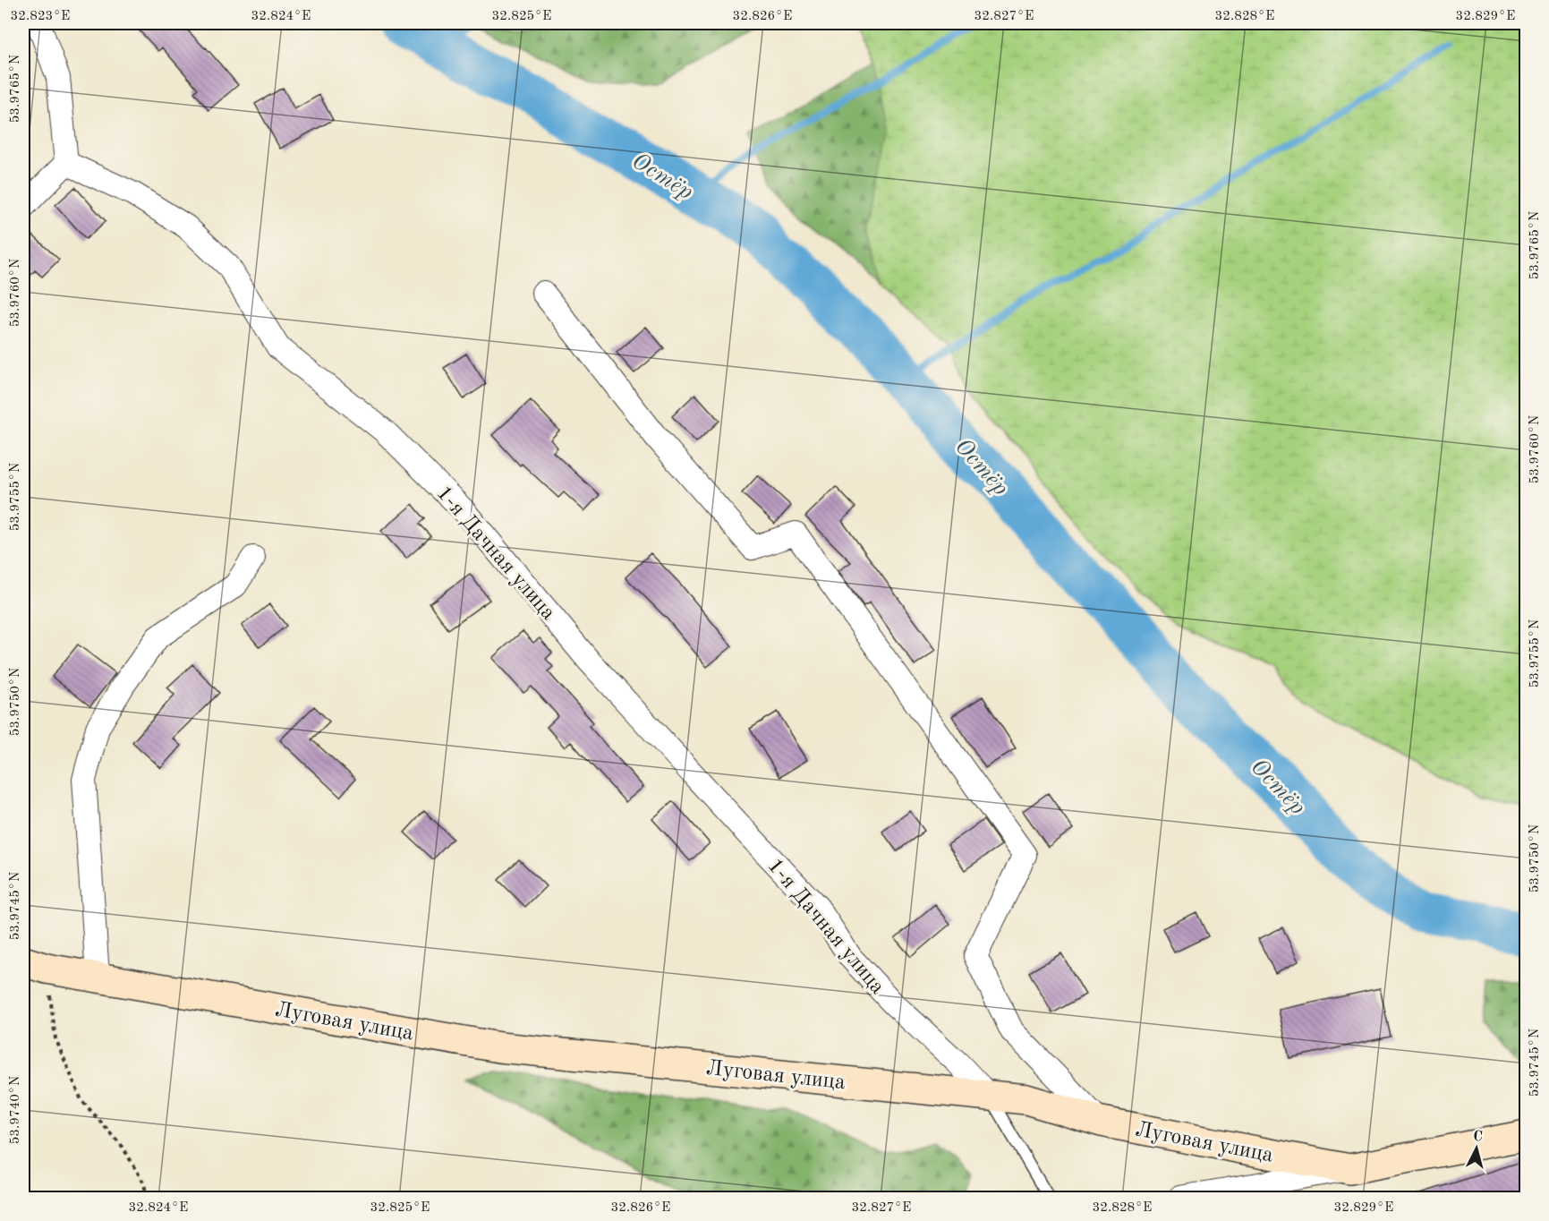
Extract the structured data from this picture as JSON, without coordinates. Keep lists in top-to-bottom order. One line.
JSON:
{"streets":{"street":["1-я Дачная улица","Луговая улица"]},"crossings":[["1-я Дачная улица","Луговая улица"]],"water":["Остёр"],"north":"top","coordinates":["32.823°E","32.824°E","32.825°E","32.826°E","32.827°E","32.828°E","32.829°E","53.9765°N","53.9760°N","53.9755°N","53.9750°N","53.9745°N","53.9740°N"]}
